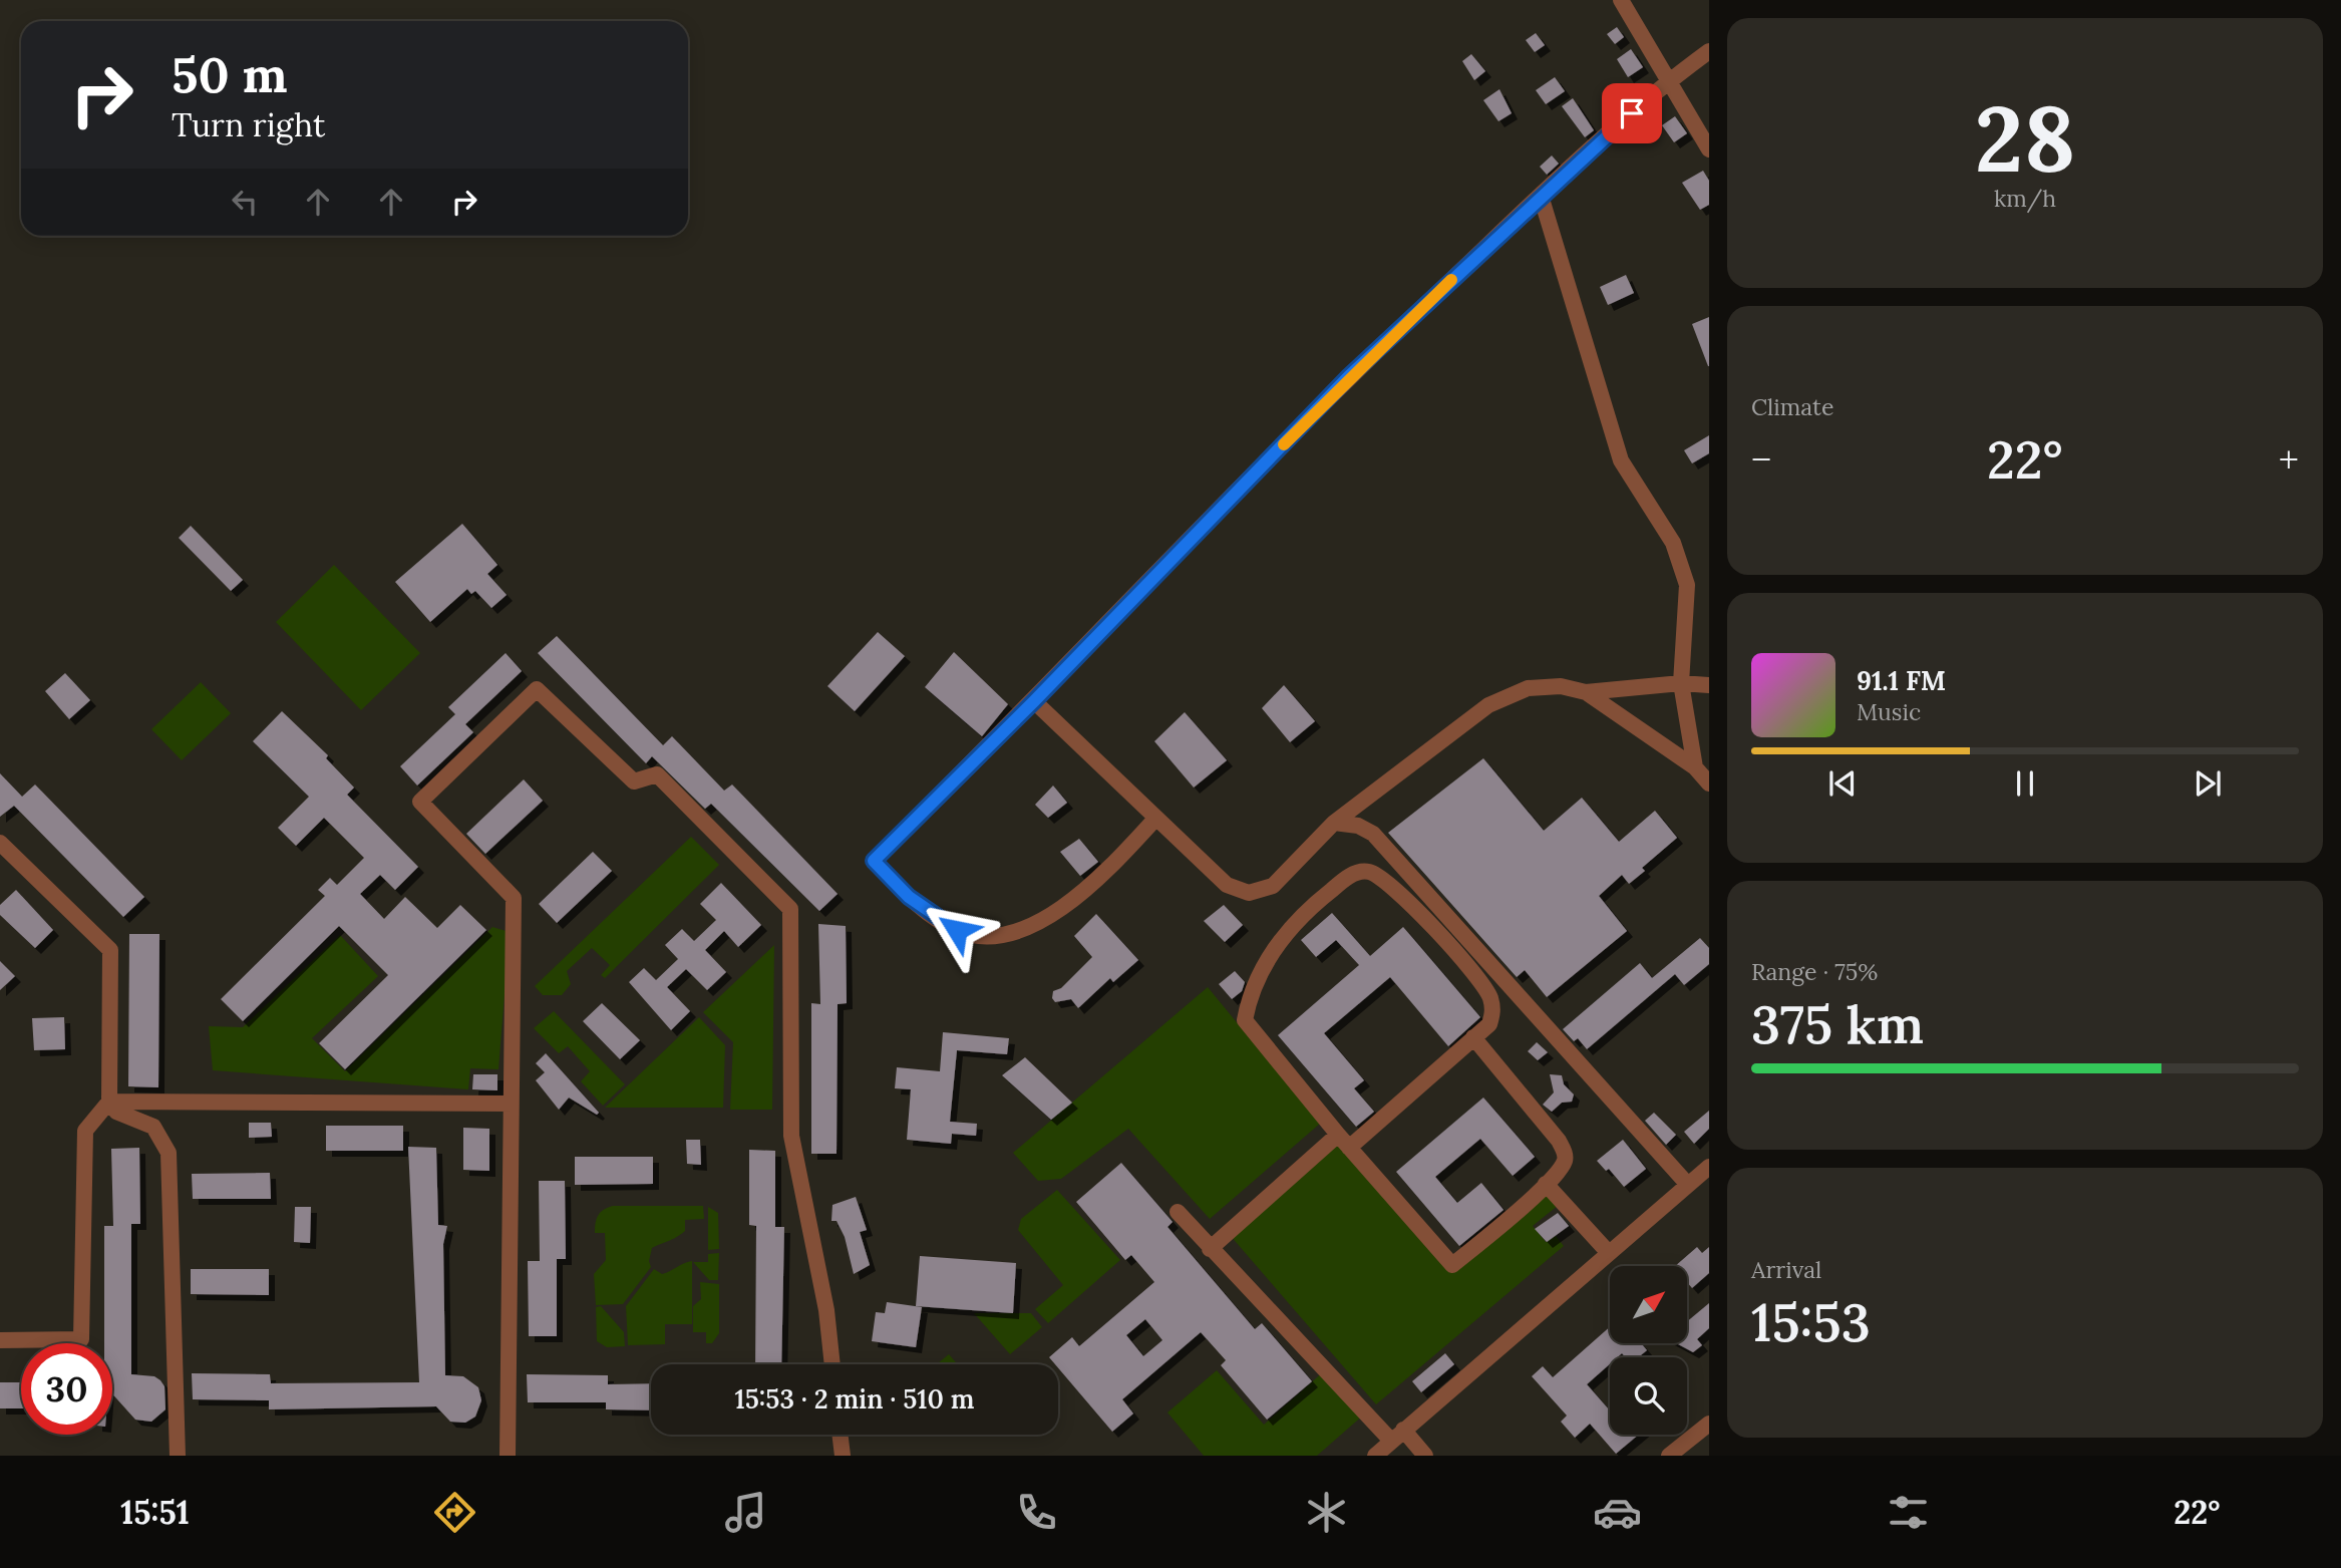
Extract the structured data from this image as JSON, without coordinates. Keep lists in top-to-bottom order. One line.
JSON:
{"north":"top right","page":{"tile":[["28","km/h"],"Climate",["Range · 75%","375 km"],["Arrival","15:53"]],"turn":["50 m","Turn right"],"heat":["−","22°","+"],"song":["91.1 FM","Music"],"limit":"30","trip":"15:53 · 2 min · 510 m","tabs":["15:51","22°"]}}
